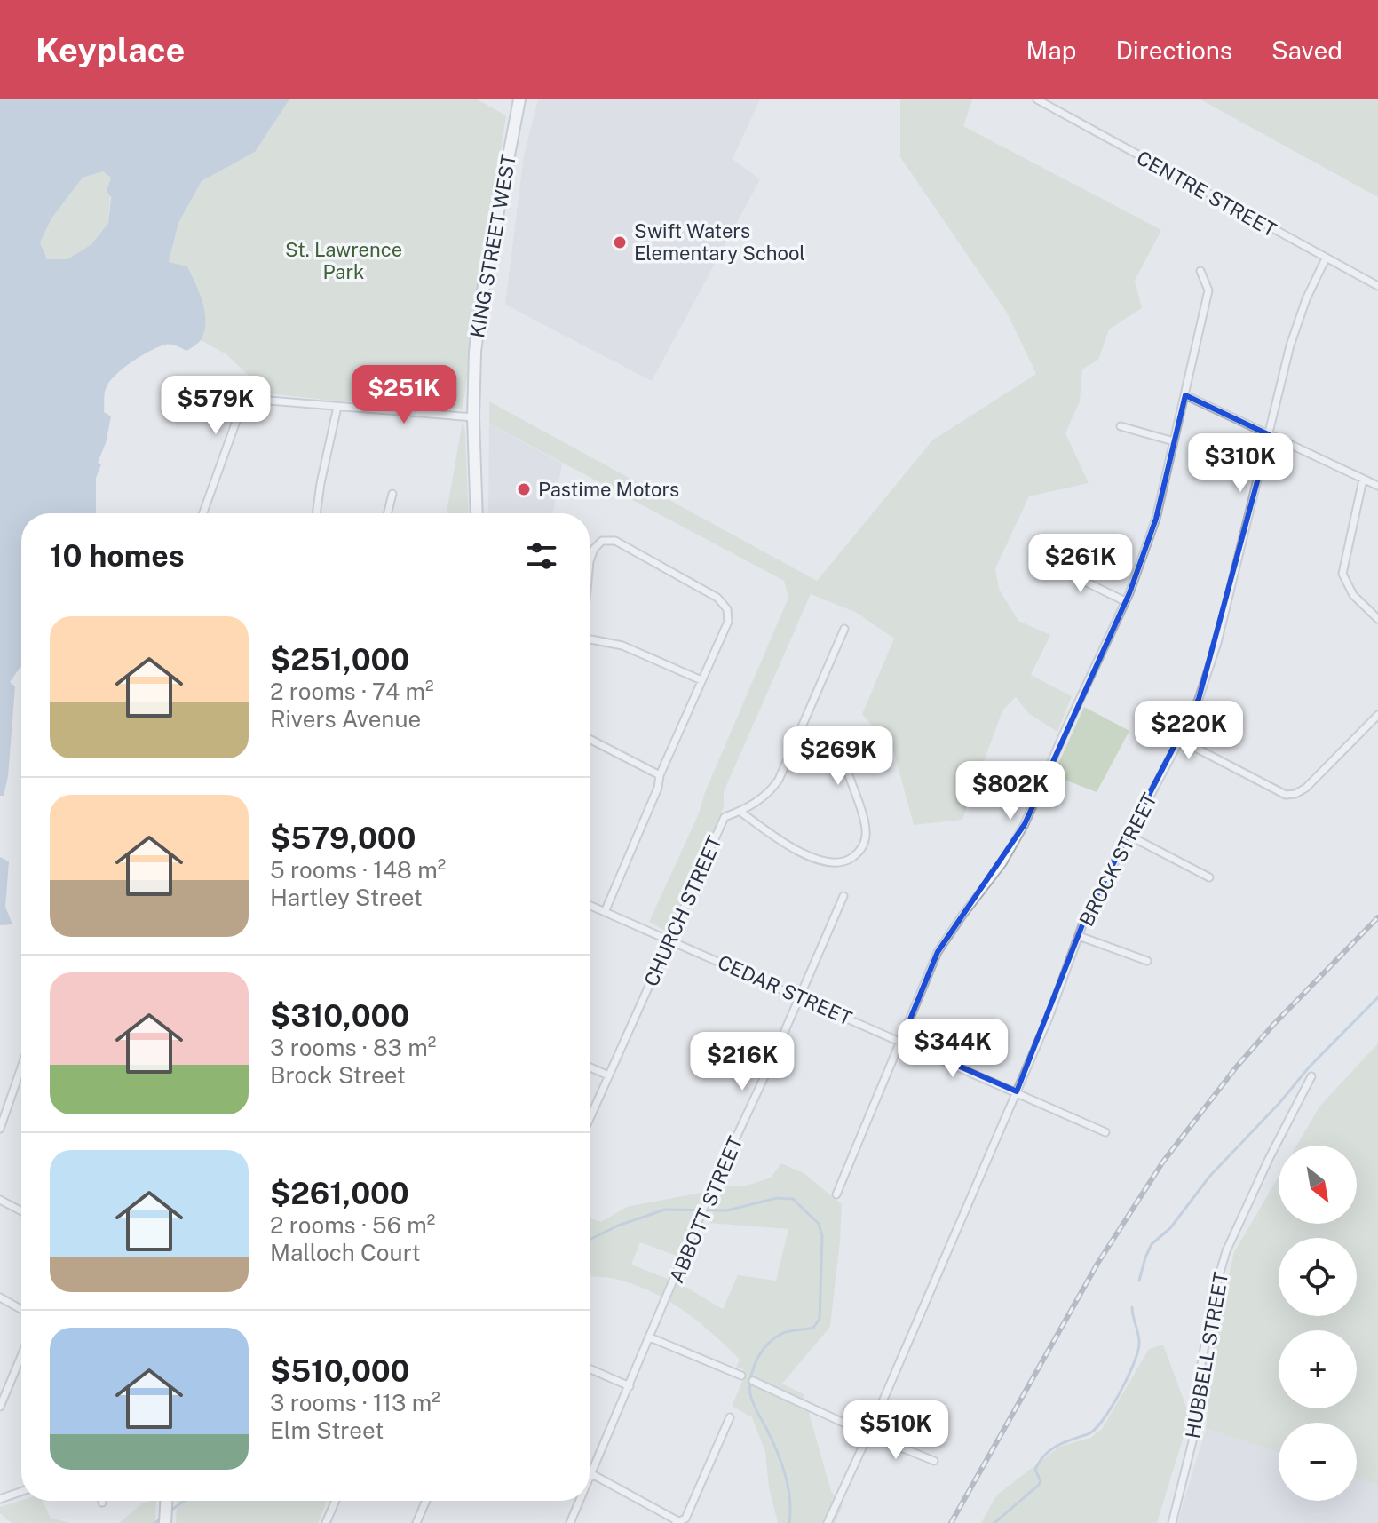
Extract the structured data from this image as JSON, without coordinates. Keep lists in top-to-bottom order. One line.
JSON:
{"streets":{"main road":["KING STREET WEST"],"street":["CENTRE STREET","BROCK STREET","CHURCH STREET","CEDAR STREET","ABBOTT STREET","HUBBELL STREET"]},"crossings":[["CENTRE STREET","BROCK STREET"],["BROCK STREET","CEDAR STREET"],["CHURCH STREET","CEDAR STREET"],["CEDAR STREET","ABBOTT STREET"]],"parks":["St. Lawrence Park"],"places":["Swift Waters Elementary School","Pastime Motors"],"north":"bottom right","page":{"header":"Keyplace","nav":["Map","Directions","Saved"],"price":["$251K","$579K","$310K","$261K","$220K","$269K","$802K","$344K","$216K","$510K"],"heading":"10 homes","list":[{"name":"$251,000","note":"2 rooms · 74 m² · Rivers Avenue"},{"name":"$579,000","note":"5 rooms · 148 m² · Hartley Street"},{"name":"$310,000","note":"3 rooms · 83 m² · Brock Street"},{"name":"$261,000","note":"2 rooms · 56 m² · Malloch Court"},{"name":"$510,000","note":"3 rooms · 113 m² · Elm Street"}],"map_buttons":["+","−"]}}
